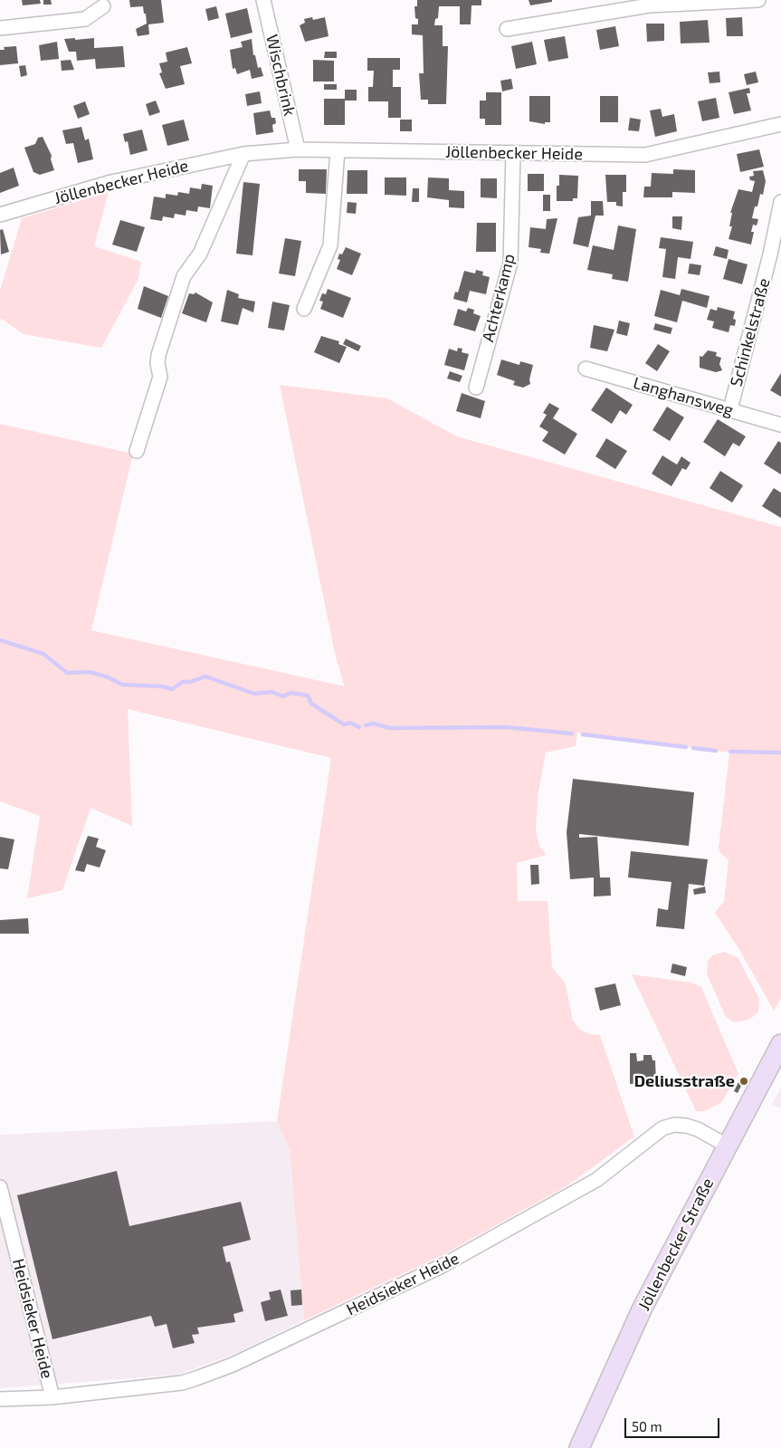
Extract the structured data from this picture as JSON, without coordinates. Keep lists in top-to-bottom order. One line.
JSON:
{"streets":{"main road":["Jöllenbecker Straße"],"street":["Wischbrink","Jöllenbecker Heide","Achterkamp","Schinkelstraße","Langhansweg","Heidsieker Heide"]},"crossings":[["Wischbrink","Jöllenbecker Heide"],["Jöllenbecker Heide","Achterkamp"],["Schinkelstraße","Langhansweg"],["Jöllenbecker Straße","Heidsieker Heide"]],"places":["Deliusstraße"],"scale_bar":"50 m"}
